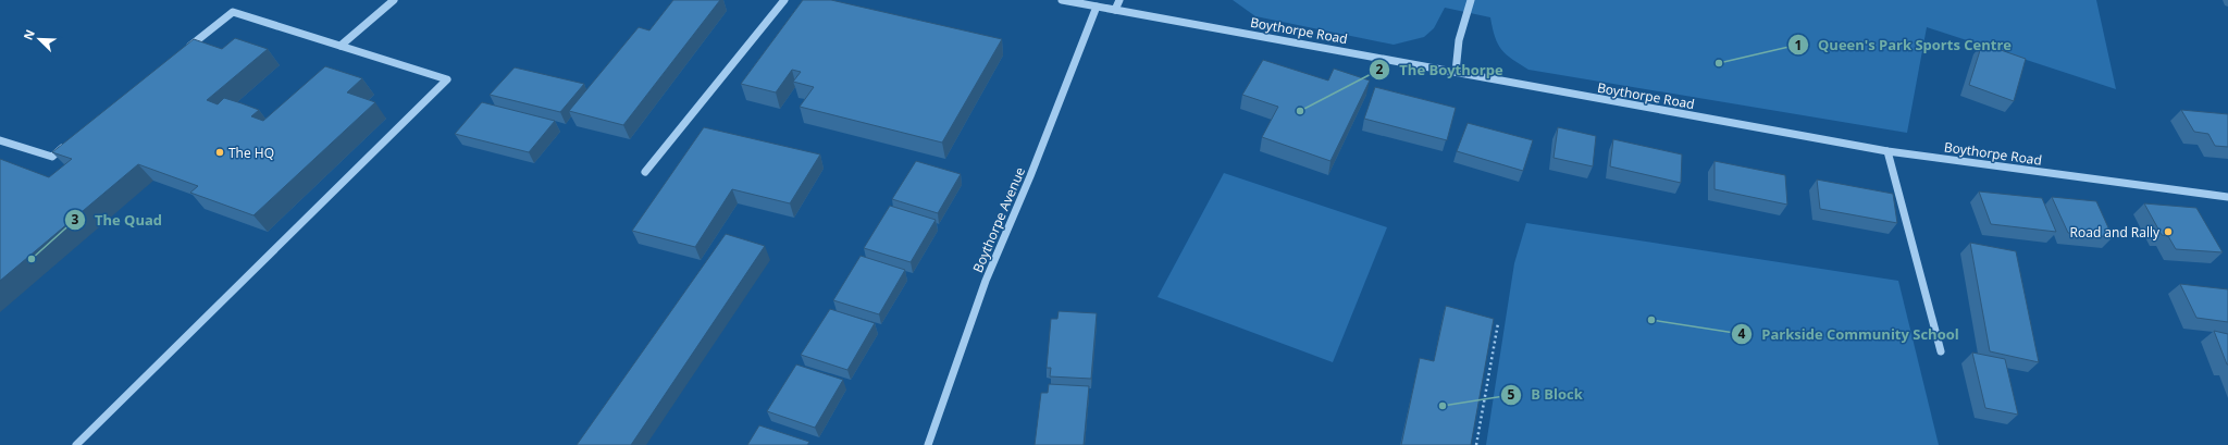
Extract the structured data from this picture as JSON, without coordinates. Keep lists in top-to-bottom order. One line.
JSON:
{"streets":{"street":["Boythorpe Road","Boythorpe Avenue"]},"crossings":[["Boythorpe Road","Boythorpe Avenue"]],"places":["Queen's Park Sports Centre","The Boythorpe","The HQ","Road and Rally","The Quad","Parkside Community School","B Block"],"north":"top left"}
